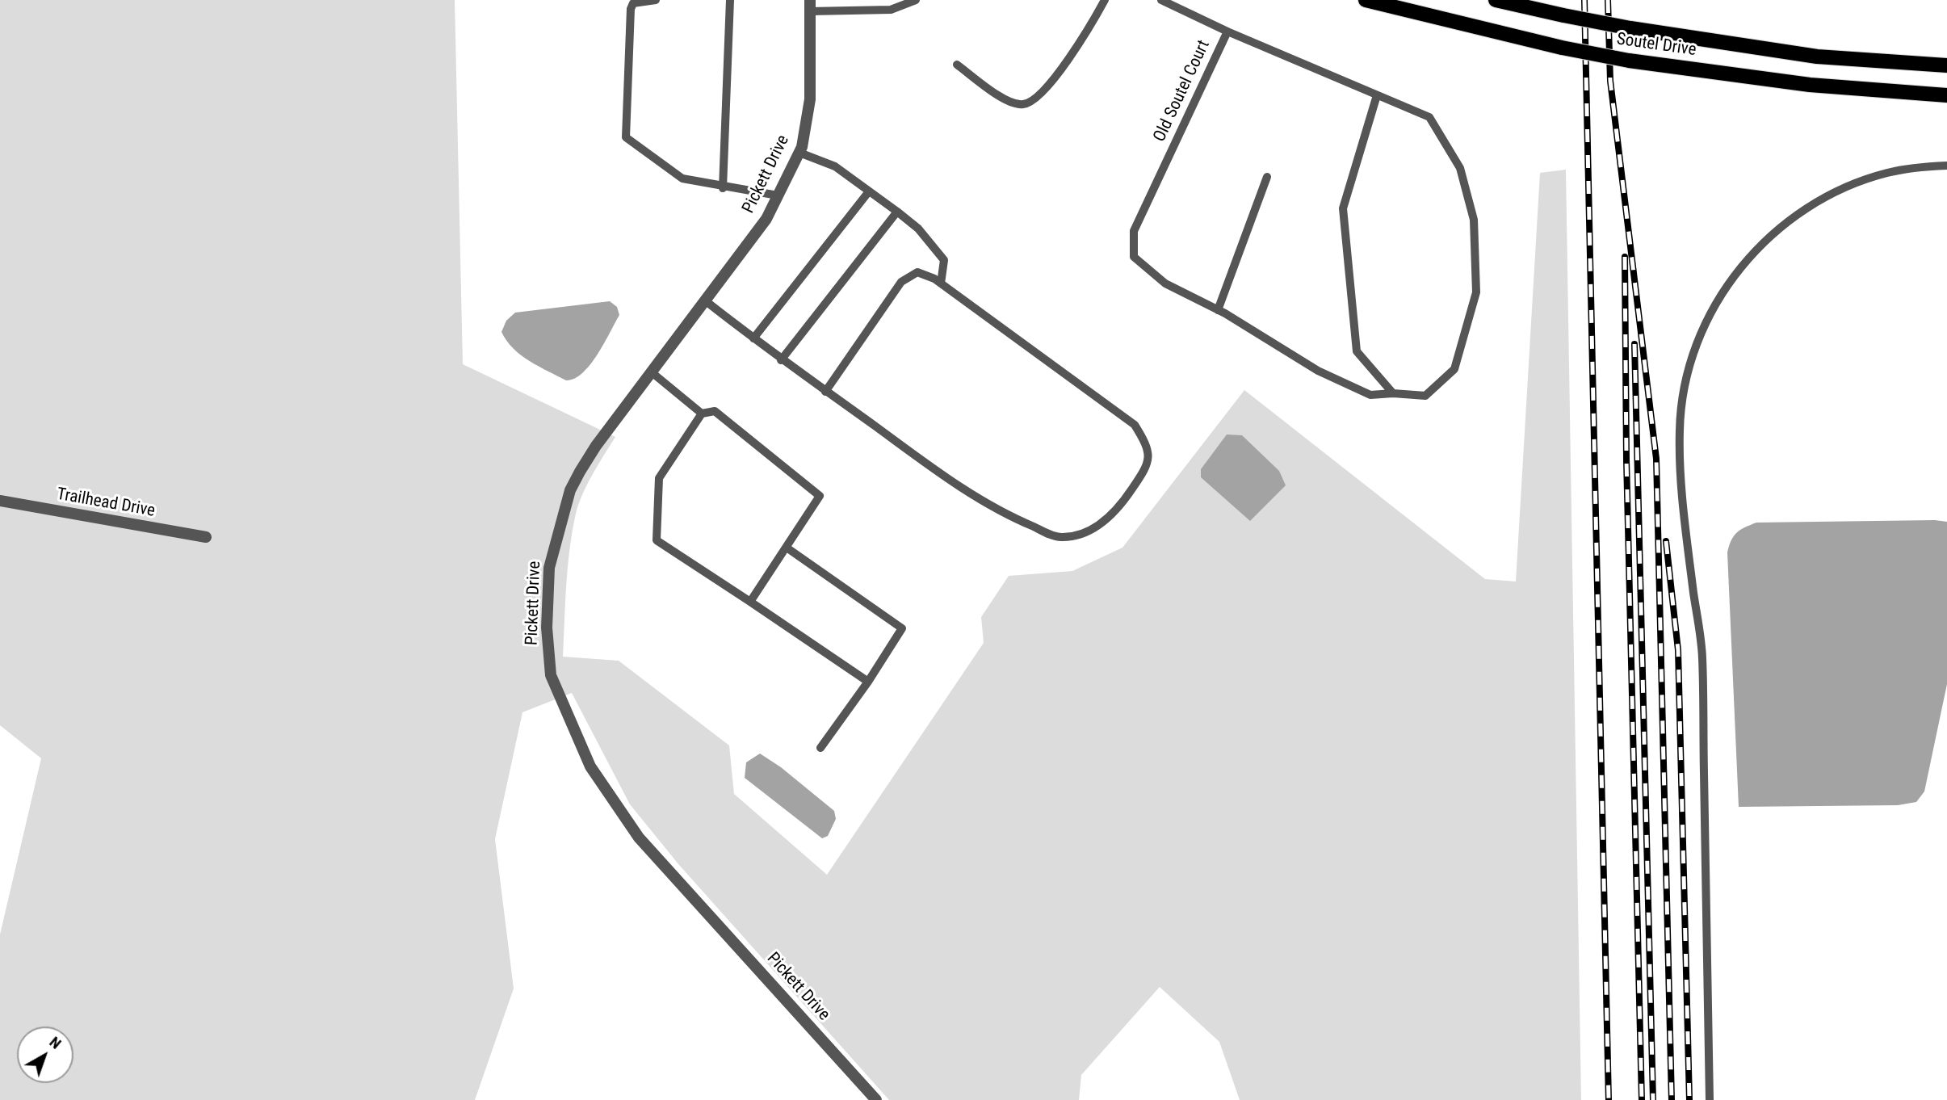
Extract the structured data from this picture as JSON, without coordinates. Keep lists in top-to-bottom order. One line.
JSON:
{"streets":{"main road":["Soutel Drive"],"street":["Pickett Drive","Trailhead Drive"],"lane":["Old Soutel Court"]},"north":"top right"}
